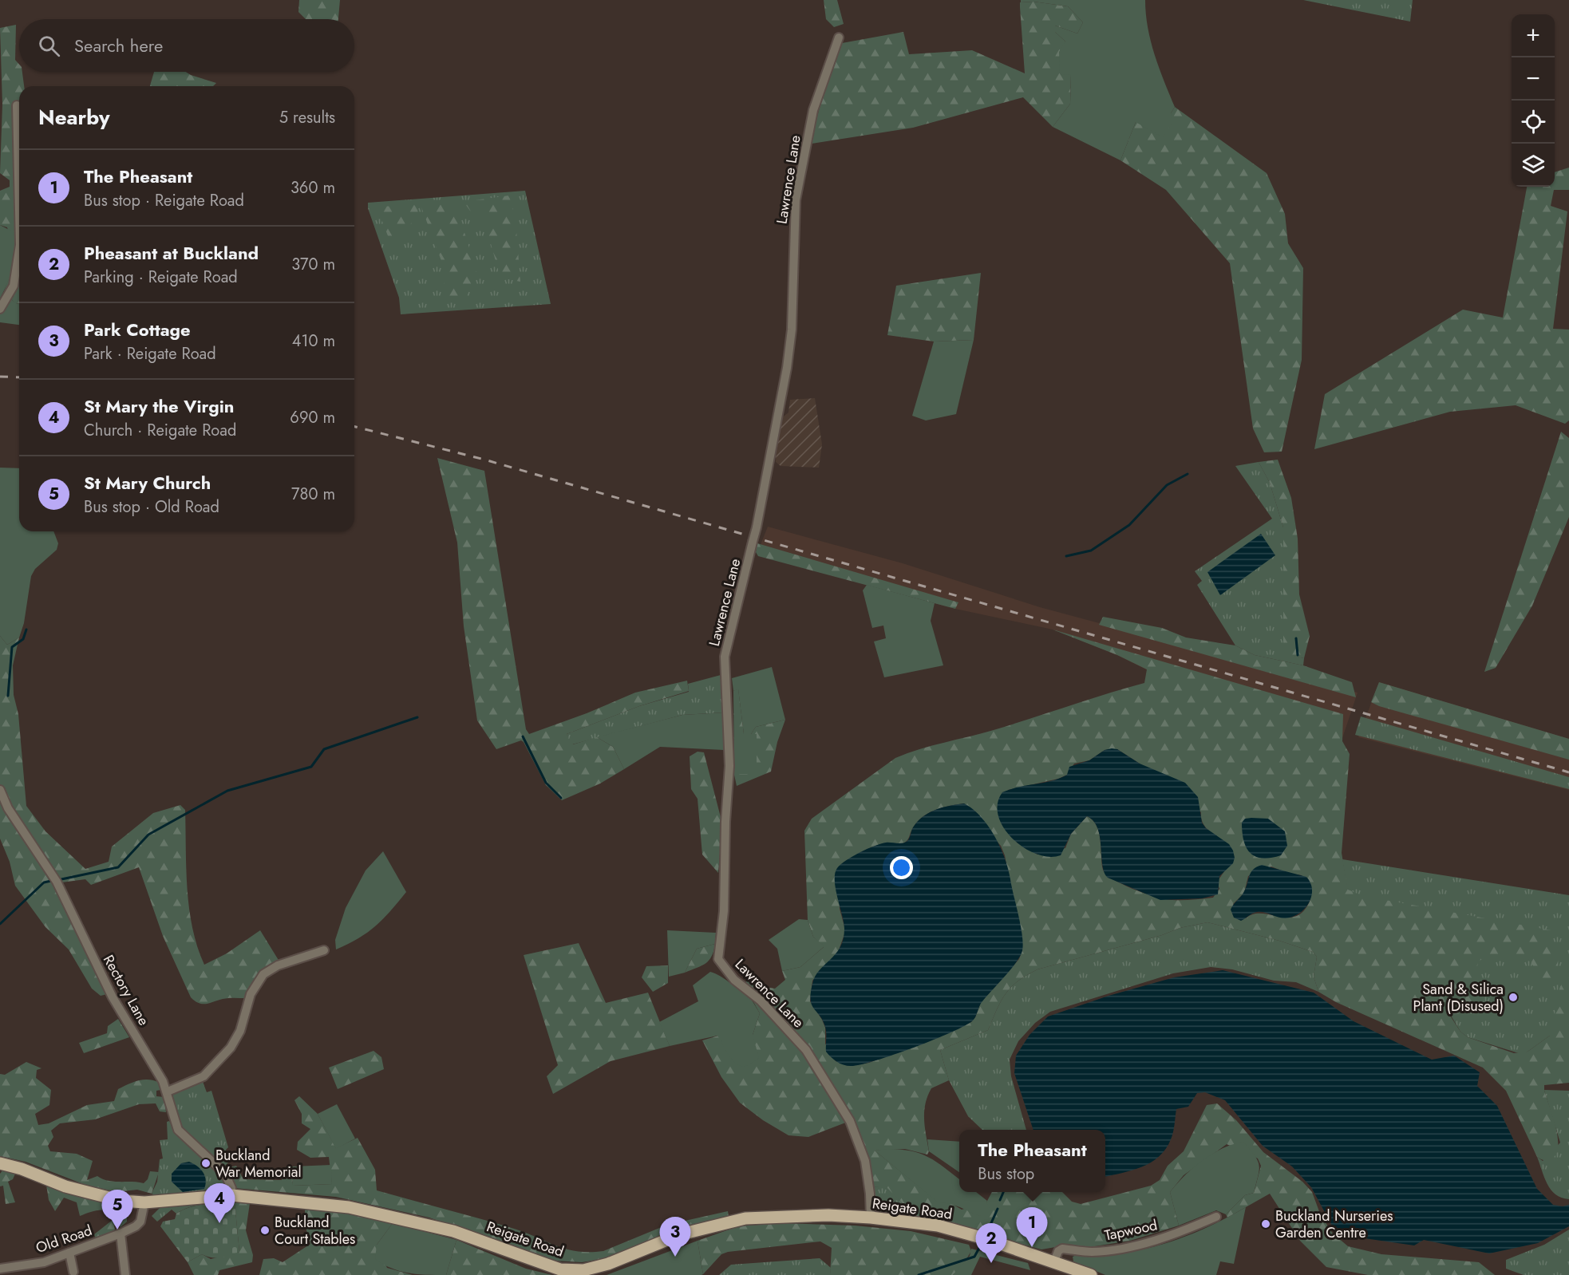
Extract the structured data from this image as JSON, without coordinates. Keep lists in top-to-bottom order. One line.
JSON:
{"streets":{"main road":["Reigate Road"],"street":["Lawrence Lane","Rectory Lane","Tapwood","Old Road"]},"crossings":[["Lawrence Lane","Reigate Road"],["Rectory Lane","Reigate Road"],["Reigate Road","Tapwood"],["Reigate Road","Old Road"]],"places":["Sand & Silica Plant (Disused)","Buckland War Memorial","Buckland Nurseries Garden Centre","Buckland Court Stables"],"page":{"map_buttons":["+","−"],"search":"Search here","heading":["Nearby","5 results"],"list":[{"mark":"1","name":"The Pheasant","note":"Bus stop · Reigate Road","value":"360 m"},{"mark":"2","name":"Pheasant at Buckland","note":"Parking · Reigate Road","value":"370 m"},{"mark":"3","name":"Park Cottage","note":"Park · Reigate Road","value":"410 m"},{"mark":"4","name":"St Mary the Virgin","note":"Church · Reigate Road","value":"690 m"},{"mark":"5","name":"St Mary Church","note":"Bus stop · Old Road","value":"780 m"}],"popup":["The Pheasant","Bus stop"],"pins":["4","5","1","3","2"]}}
